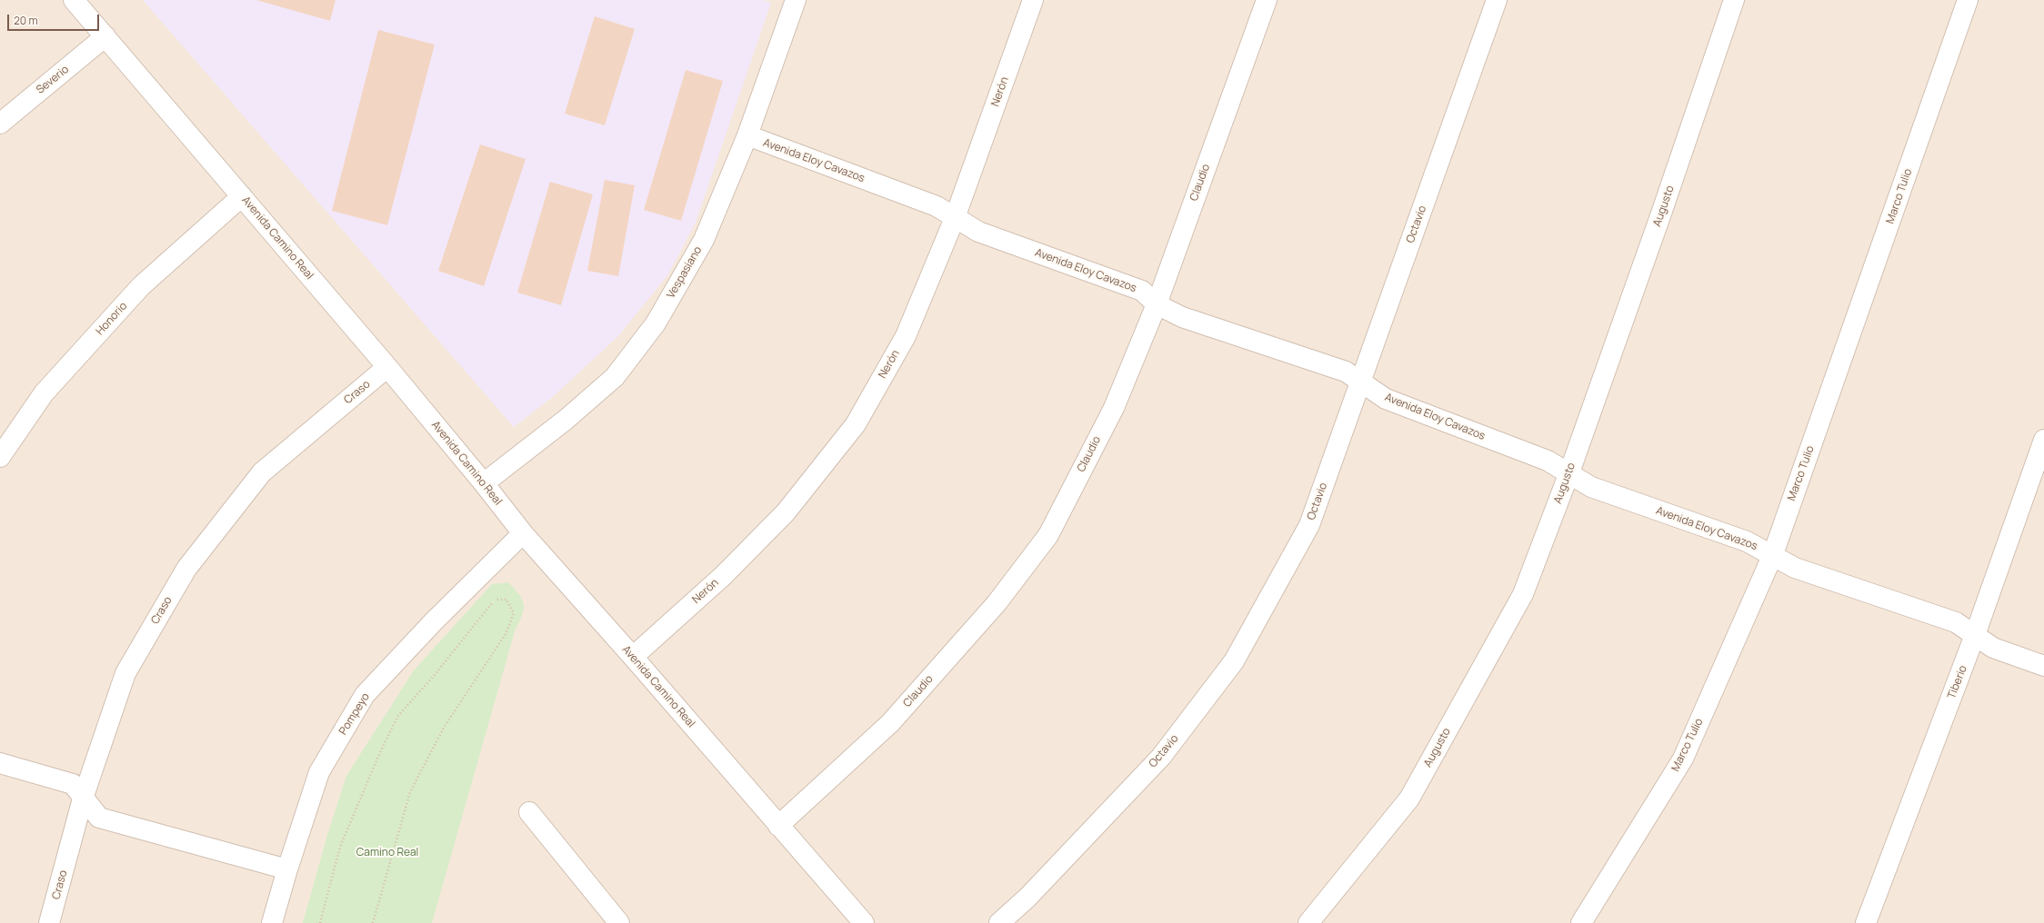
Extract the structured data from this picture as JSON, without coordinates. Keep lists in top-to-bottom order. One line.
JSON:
{"streets":{"street":["Severio","Nerón","Avenida Eloy Cavazos","Claudio","Marco Tulio","Augusto","Octavio","Avenida Camino Real","Vespasiano","Honorio","Craso","Tiberio","Pompeyo"]},"crossings":[["Severio","Avenida Camino Real"],["Nerón","Avenida Eloy Cavazos"],["Nerón","Avenida Camino Real"],["Avenida Eloy Cavazos","Claudio"],["Avenida Eloy Cavazos","Marco Tulio"],["Avenida Eloy Cavazos","Augusto"],["Avenida Eloy Cavazos","Octavio"],["Avenida Eloy Cavazos","Vespasiano"],["Avenida Eloy Cavazos","Tiberio"],["Claudio","Avenida Camino Real"],["Avenida Camino Real","Vespasiano"],["Avenida Camino Real","Honorio"],["Avenida Camino Real","Craso"],["Avenida Camino Real","Pompeyo"]],"parks":["Camino Real"],"scale_bar":"20 m"}
